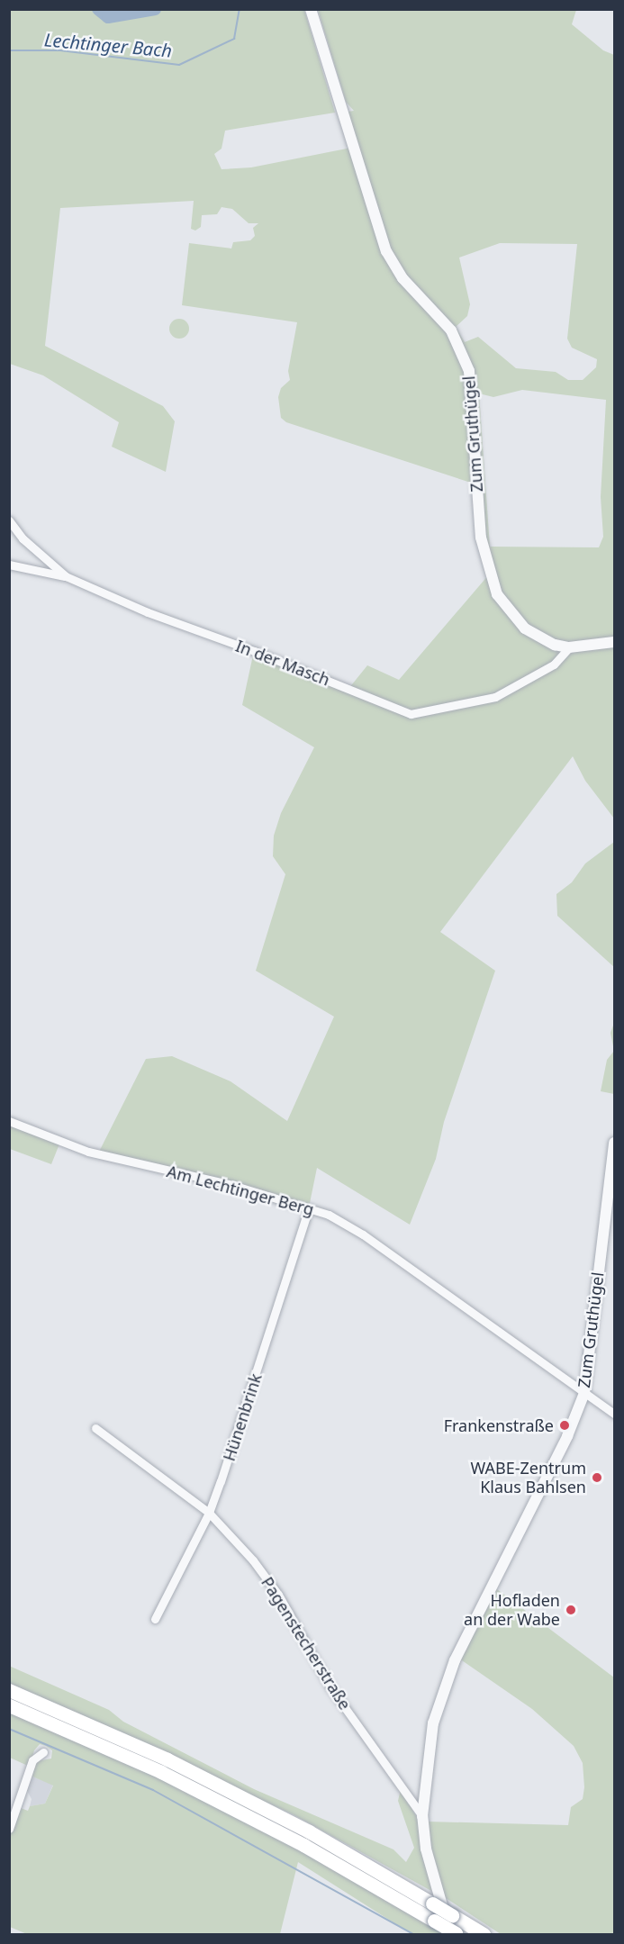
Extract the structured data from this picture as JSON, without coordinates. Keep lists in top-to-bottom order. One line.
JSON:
{"streets":{"street":["Zum Gruthügel","In der Masch","Am Lechtinger Berg","Hünenbrink","Pagenstecherstraße"]},"crossings":[["Zum Gruthügel","In der Masch"],["Zum Gruthügel","Am Lechtinger Berg"],["Zum Gruthügel","Pagenstecherstraße"],["Am Lechtinger Berg","Hünenbrink"],["Hünenbrink","Pagenstecherstraße"]],"water":["Lechtinger Bach"],"places":["Frankenstraße","WABE-Zentrum Klaus Bahlsen","Hofladen an der Wabe"]}
